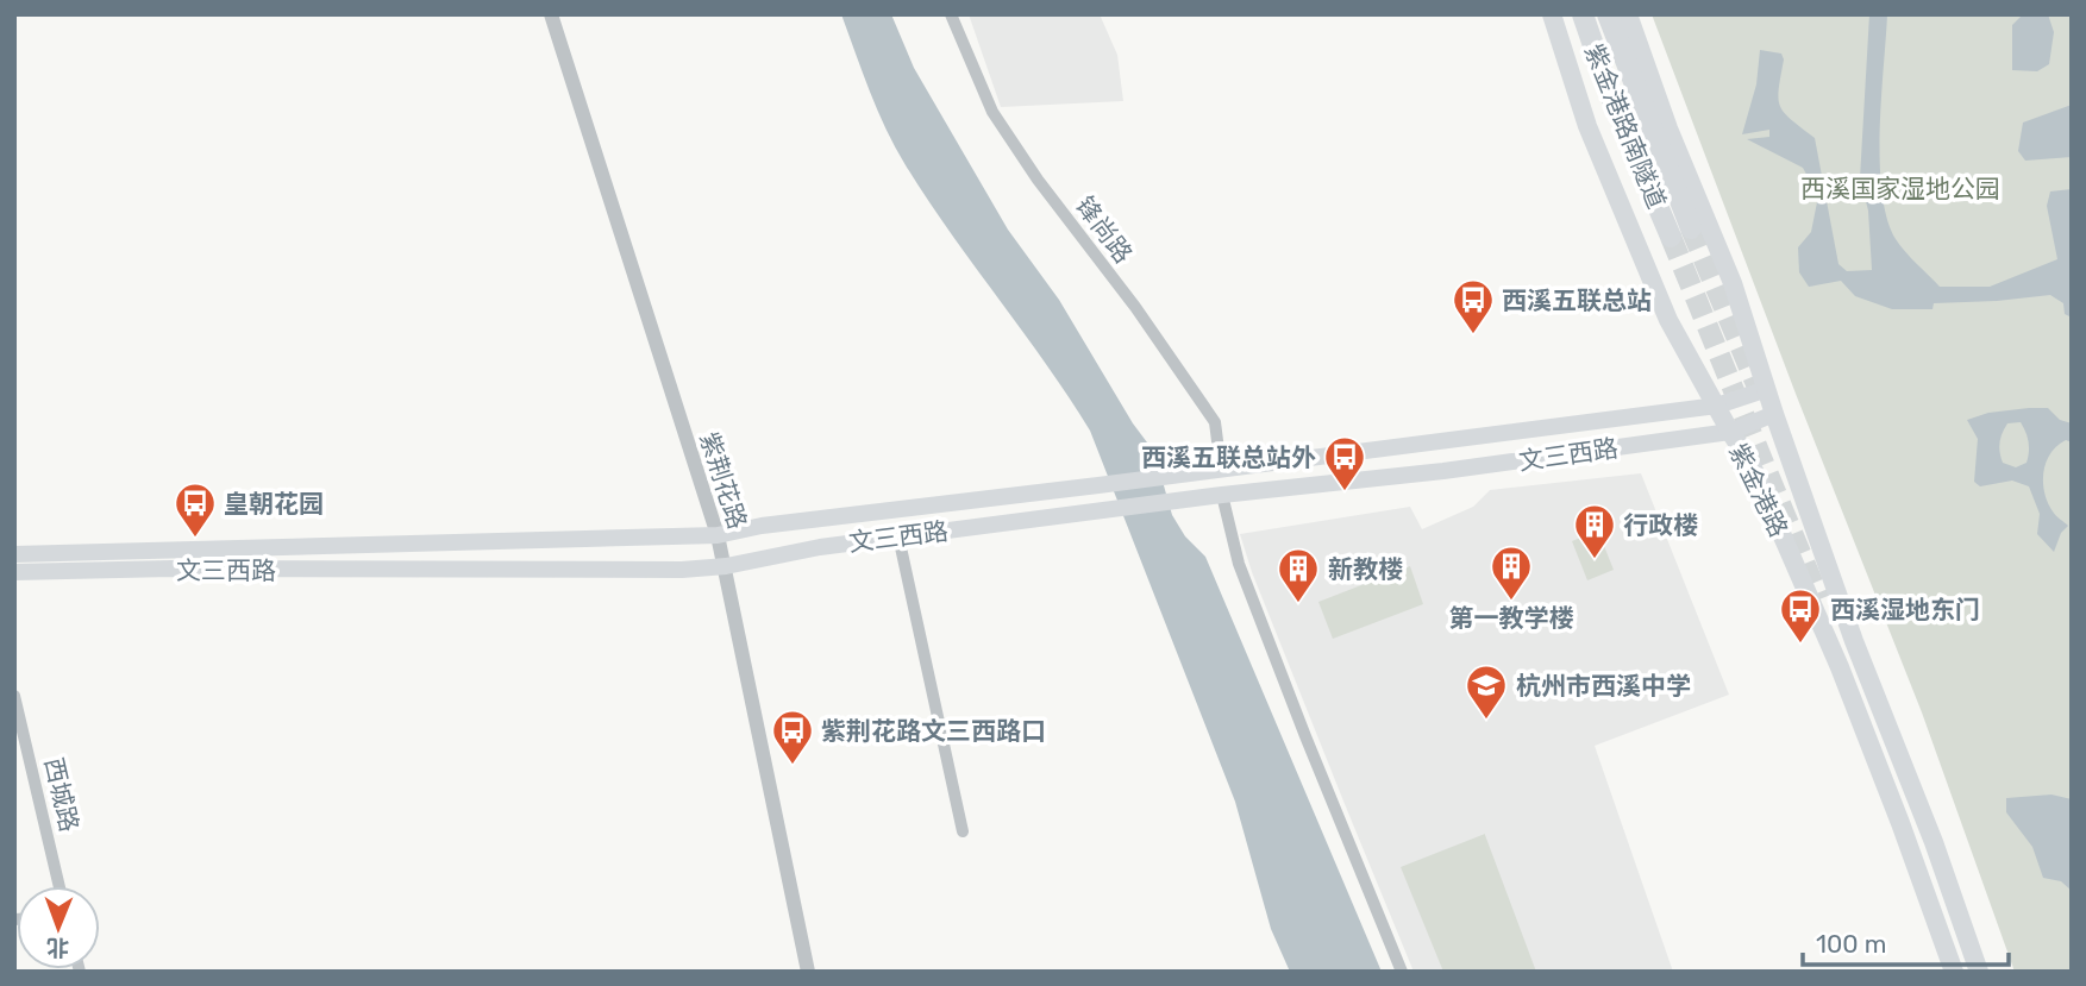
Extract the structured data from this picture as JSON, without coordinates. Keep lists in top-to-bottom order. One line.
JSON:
{"streets":{"highway":["紫金港路南隧道"],"main road":["文三西路","紫金港路"],"street":["锋尚路","紫荆花路","西城路"]},"crossings":[["锋尚路","文三西路"],["文三西路","紫荆花路"],["文三西路","紫金港路"]],"parks":["西溪国家湿地公园"],"places":{"bus stop":["西溪五联总站","西溪五联总站外","皇朝花园","西溪湿地东门","紫荆花路文三西路口"],"building":["行政楼","第一教学楼","新教楼"],"school or university":["杭州市西溪中学"]},"scale_bar":"100 m","north":"bottom"}
